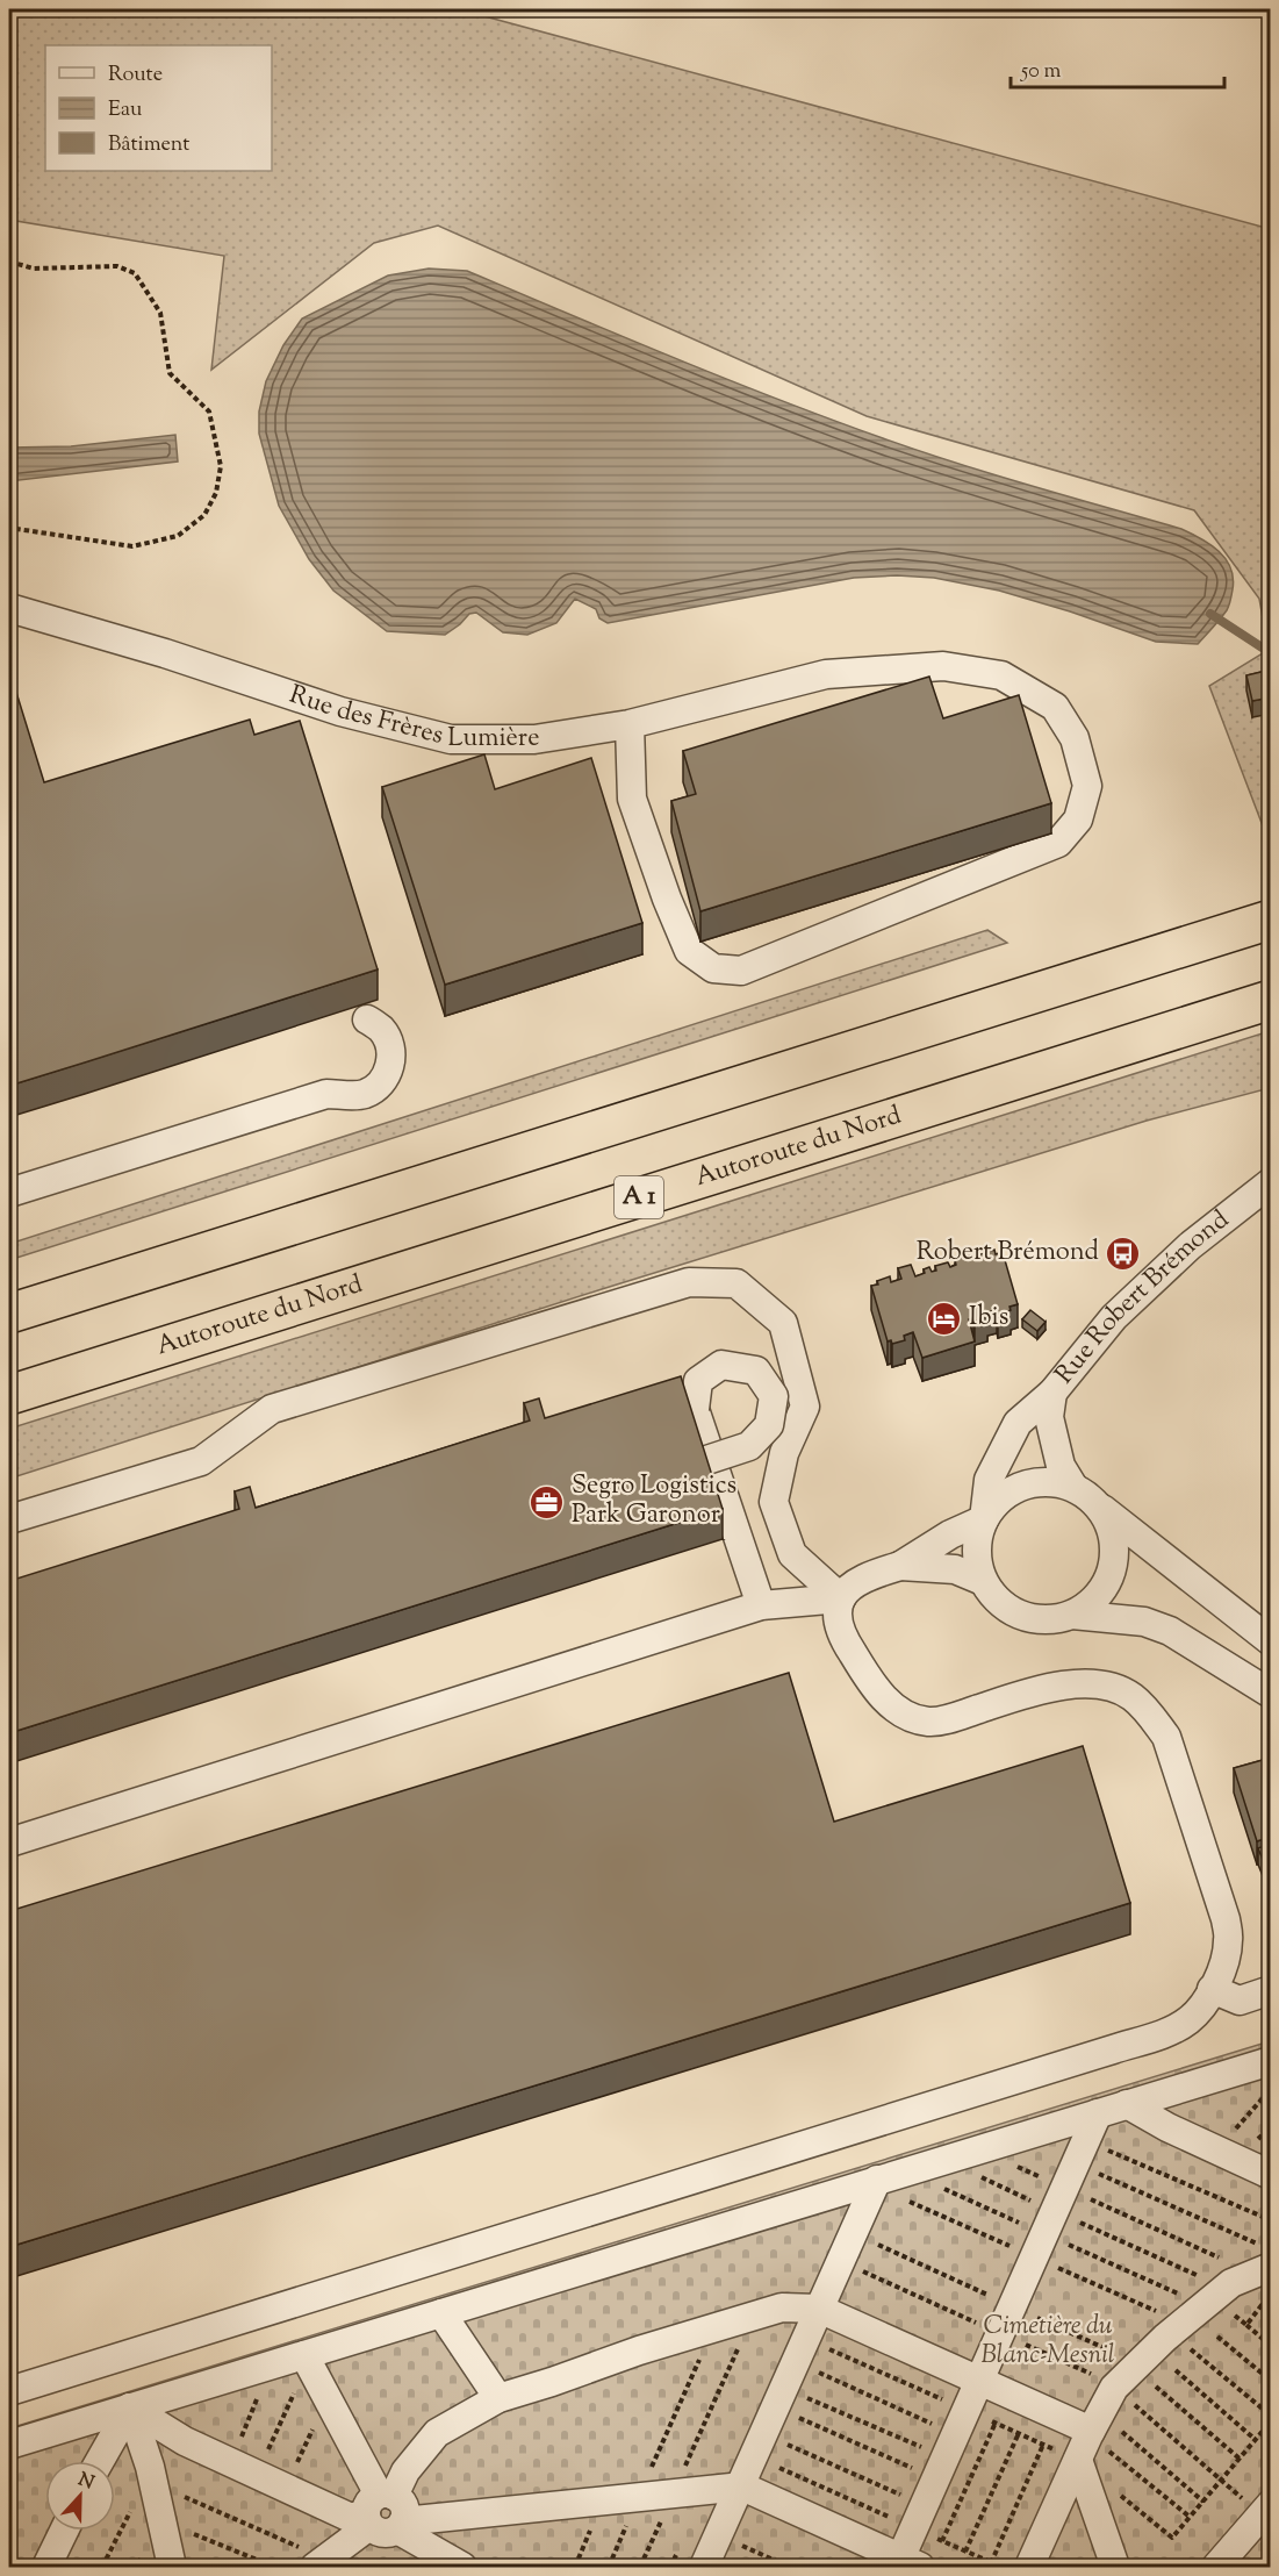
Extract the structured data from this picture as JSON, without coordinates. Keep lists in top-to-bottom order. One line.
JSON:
{"streets":{"highway":["Autoroute du Nord","A 1"],"street":["Rue des Frères Lumière","Rue Robert Brémond"]},"parks":["Cimetière du Blanc-Mesnil"],"places":{"bus stop":["Robert Brémond"],"hotel":["Ibis"],"office":["Segro Logistics Park Garonor"]},"legend":["Route","Eau","Bâtiment"],"scale_bar":"50 m","north":"top"}
